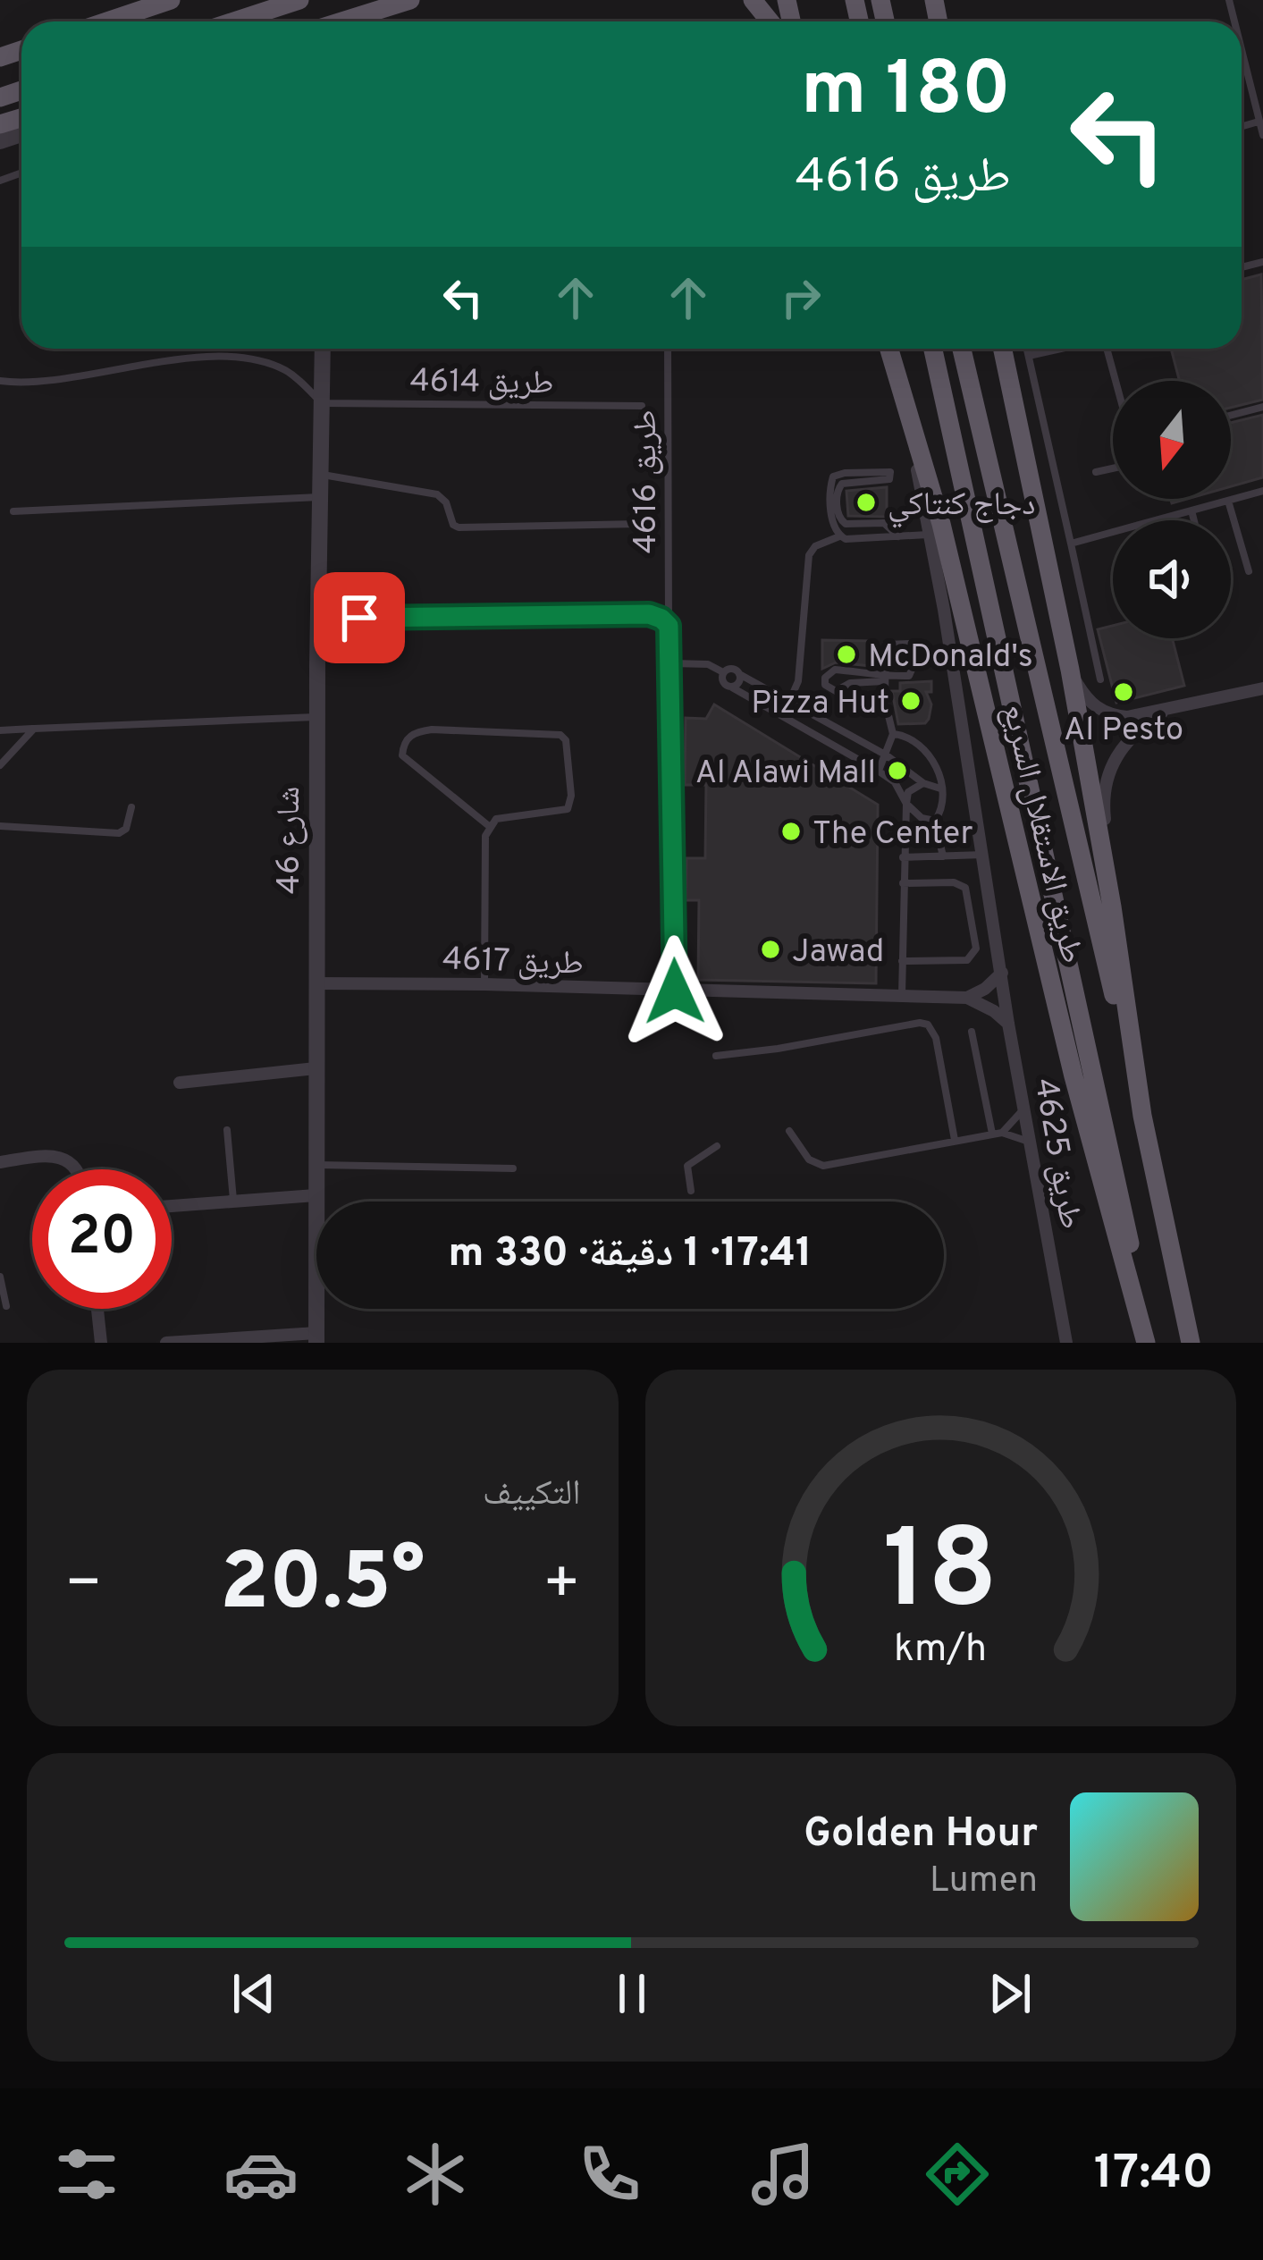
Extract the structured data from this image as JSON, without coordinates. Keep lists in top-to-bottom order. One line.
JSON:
{"streets":{"main road":["طريق الاستقلال السريع"],"street":["شارع 46","طريق 4617","طريق 4625"],"lane":["طريق 4614","طريق 4616"]},"crossings":[["طريق 4614","شارع 46"],["طريق 4616","طريق 4617"],["طريق الاستقلال السريع","طريق 4625"],["شارع 46","طريق 4617"]],"places":["دجاج كنتاكي","McDonald's","Al Pesto","Pizza Hut","Al Alawi Mall","The Center","Jawad"],"north":"bottom","page":{"turn":["180 m","طريق 4616"],"limit":"20","trip":"17:41 · 1 دقيقة · 330 m","tile":"التكييف","heat":["−","20.5°","+"],"song":["Golden Hour","Lumen"],"tabs":"17:40","gauge":["18","km/h"]}}
